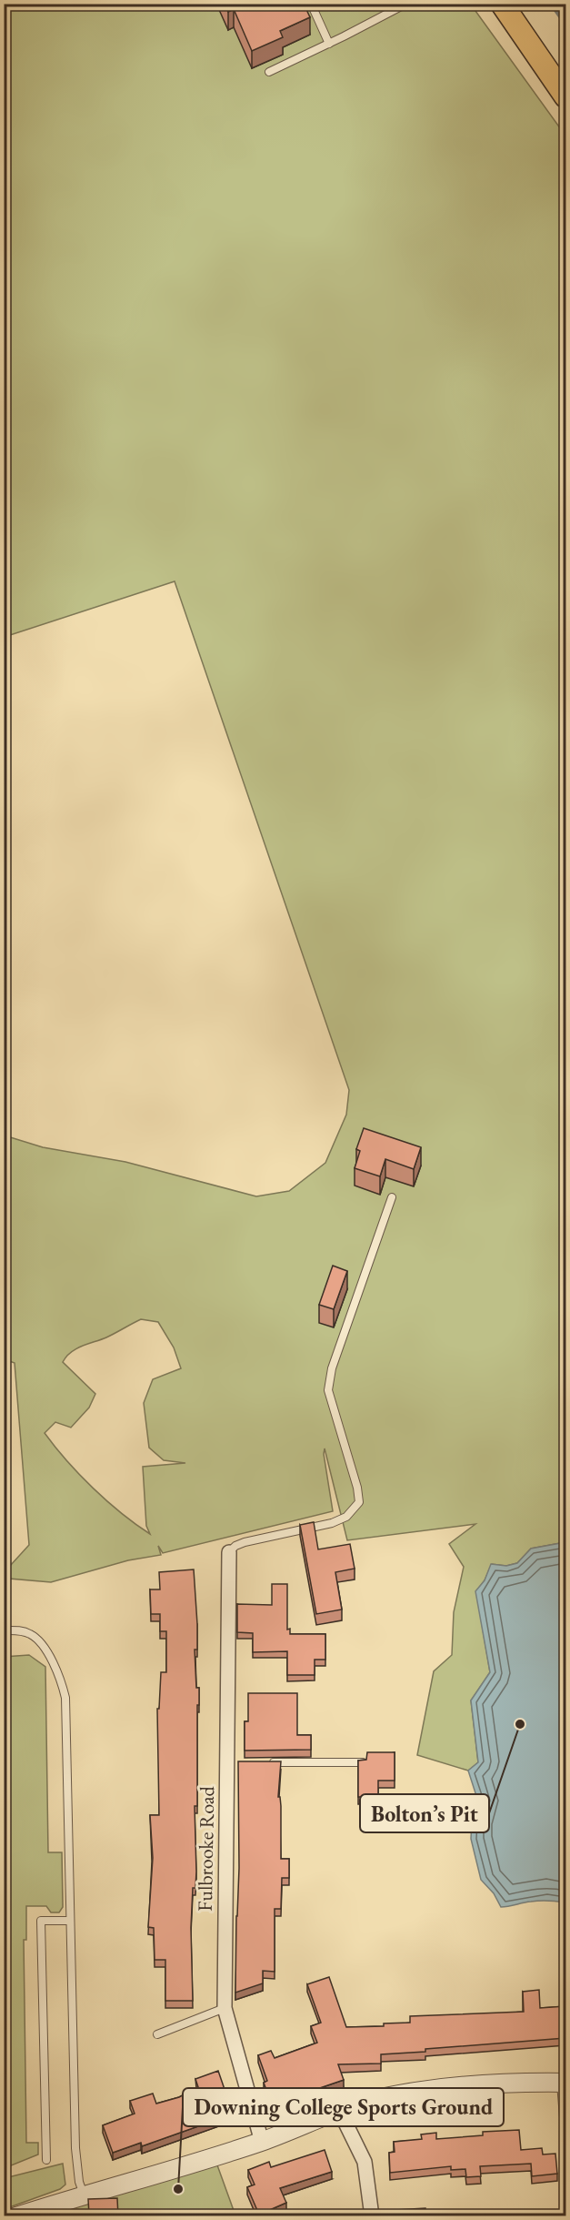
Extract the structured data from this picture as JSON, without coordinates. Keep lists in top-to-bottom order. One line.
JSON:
{"streets":{"street":["Fulbrooke Road"]},"places":["Bolton’s Pit","Downing College Sports Ground"]}
